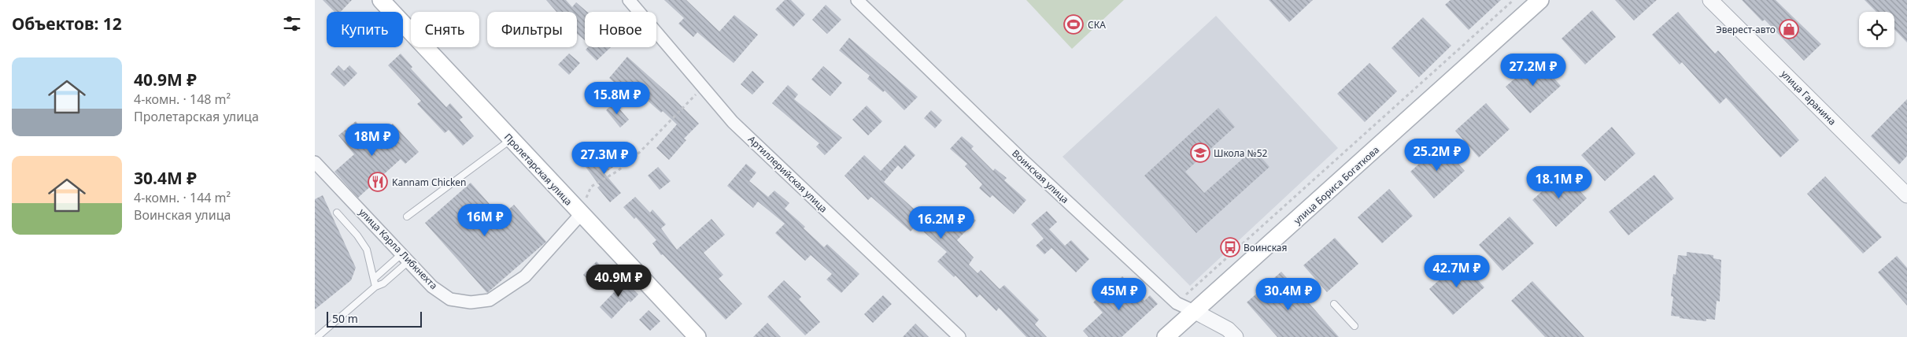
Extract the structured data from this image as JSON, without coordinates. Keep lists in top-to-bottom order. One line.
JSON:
{"streets":{"main road":["Пролетарская улица","улица Бориса Богаткова"],"street":["улица Гаранина","Артиллерийская улица","Воинская улица","улица Карла Либкнехта"]},"crossings":[["Пролетарская улица","улица Карла Либкнехта"],["Воинская улица","улица Бориса Богаткова"]],"places":{"sports":["СКА"],"shop":["Эверест-авто"],"school or university":["Школа №52"],"restaurant":["Kannam Chicken"],"bus stop":["Воинская"]},"scale_bar":"50 m","page":{"heading":"Объектов: 12","chip":["Купить","Снять","Фильтры","Новое"],"list":[{"name":"40.9M ₽","note":"4-комн. · 148 m² · Пролетарская улица"},{"name":"30.4M ₽","note":"4-комн. · 144 m² · Воинская улица"}],"price":["27.2M ₽","15.8M ₽","18M ₽","25.2M ₽","27.3M ₽","18.1M ₽","16M ₽","16.2M ₽","42.7M ₽","40.9M ₽","45M ₽","30.4M ₽"],"scale":"50 m"}}
